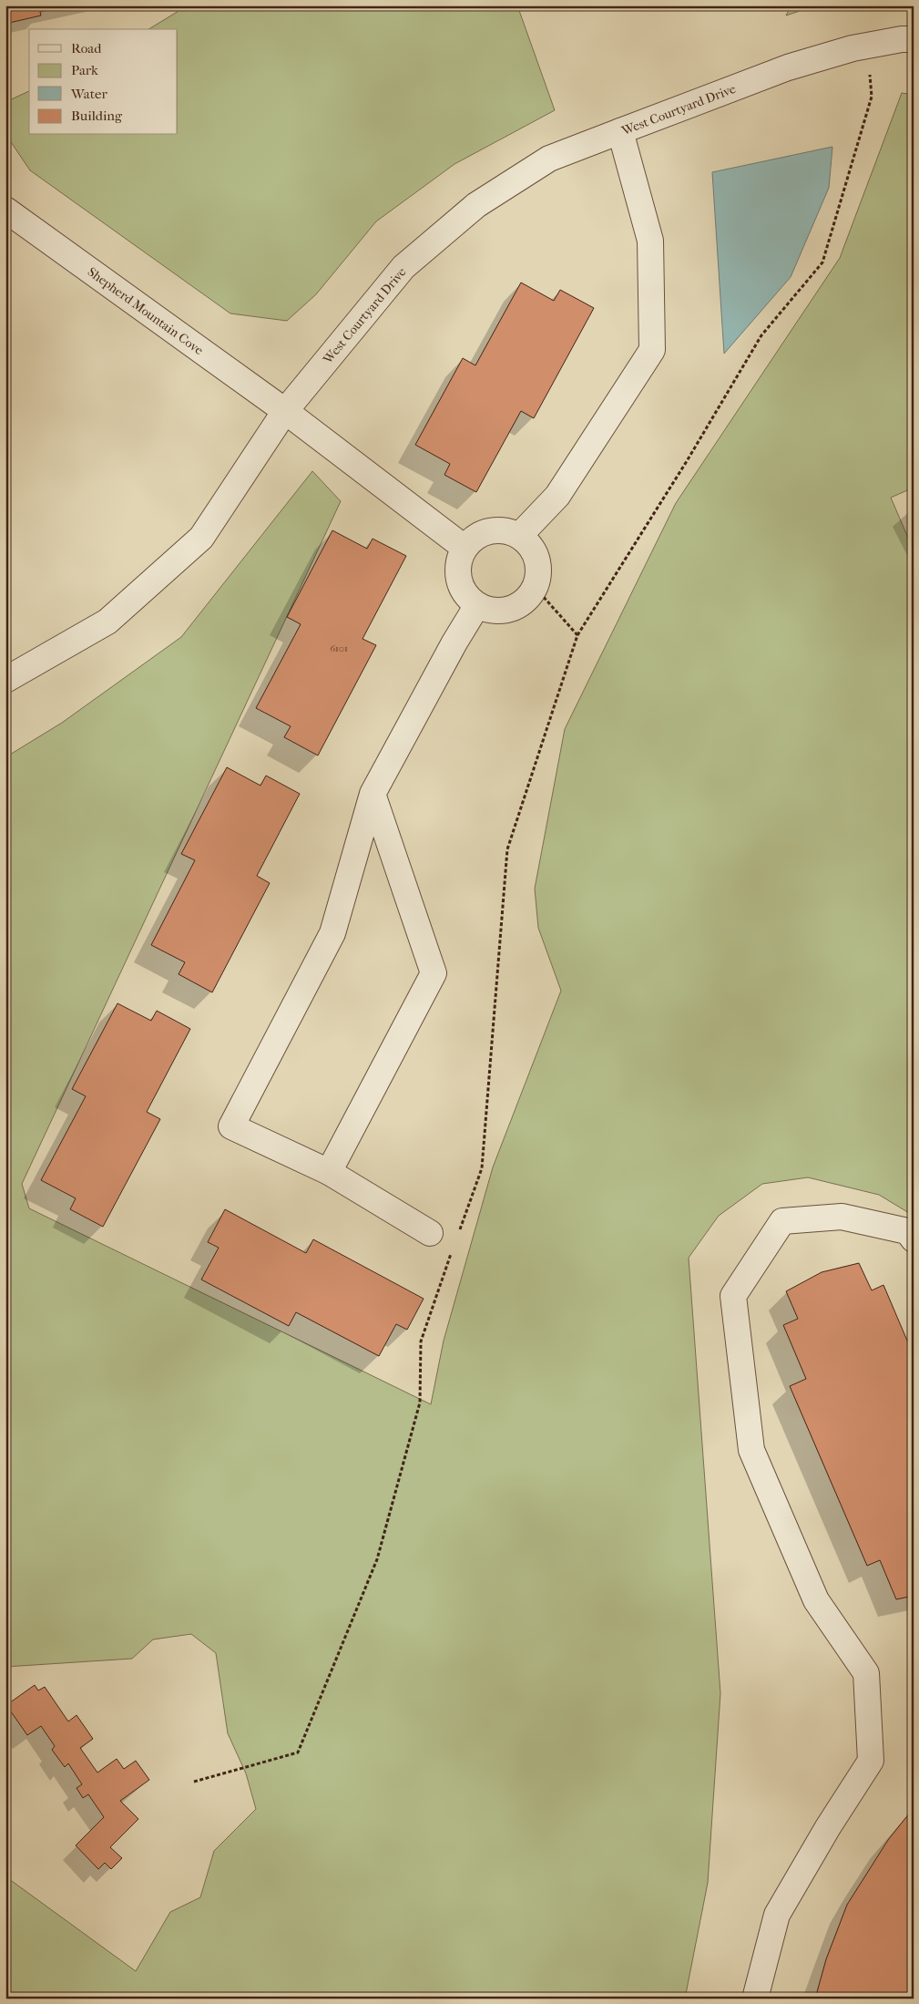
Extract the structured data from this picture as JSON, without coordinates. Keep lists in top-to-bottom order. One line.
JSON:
{"streets":{"street":["West Courtyard Drive","Shepherd Mountain Cove"]},"crossings":[["West Courtyard Drive","Shepherd Mountain Cove"]],"house_numbers":["6101"],"legend":["Road","Park","Water","Building"]}
